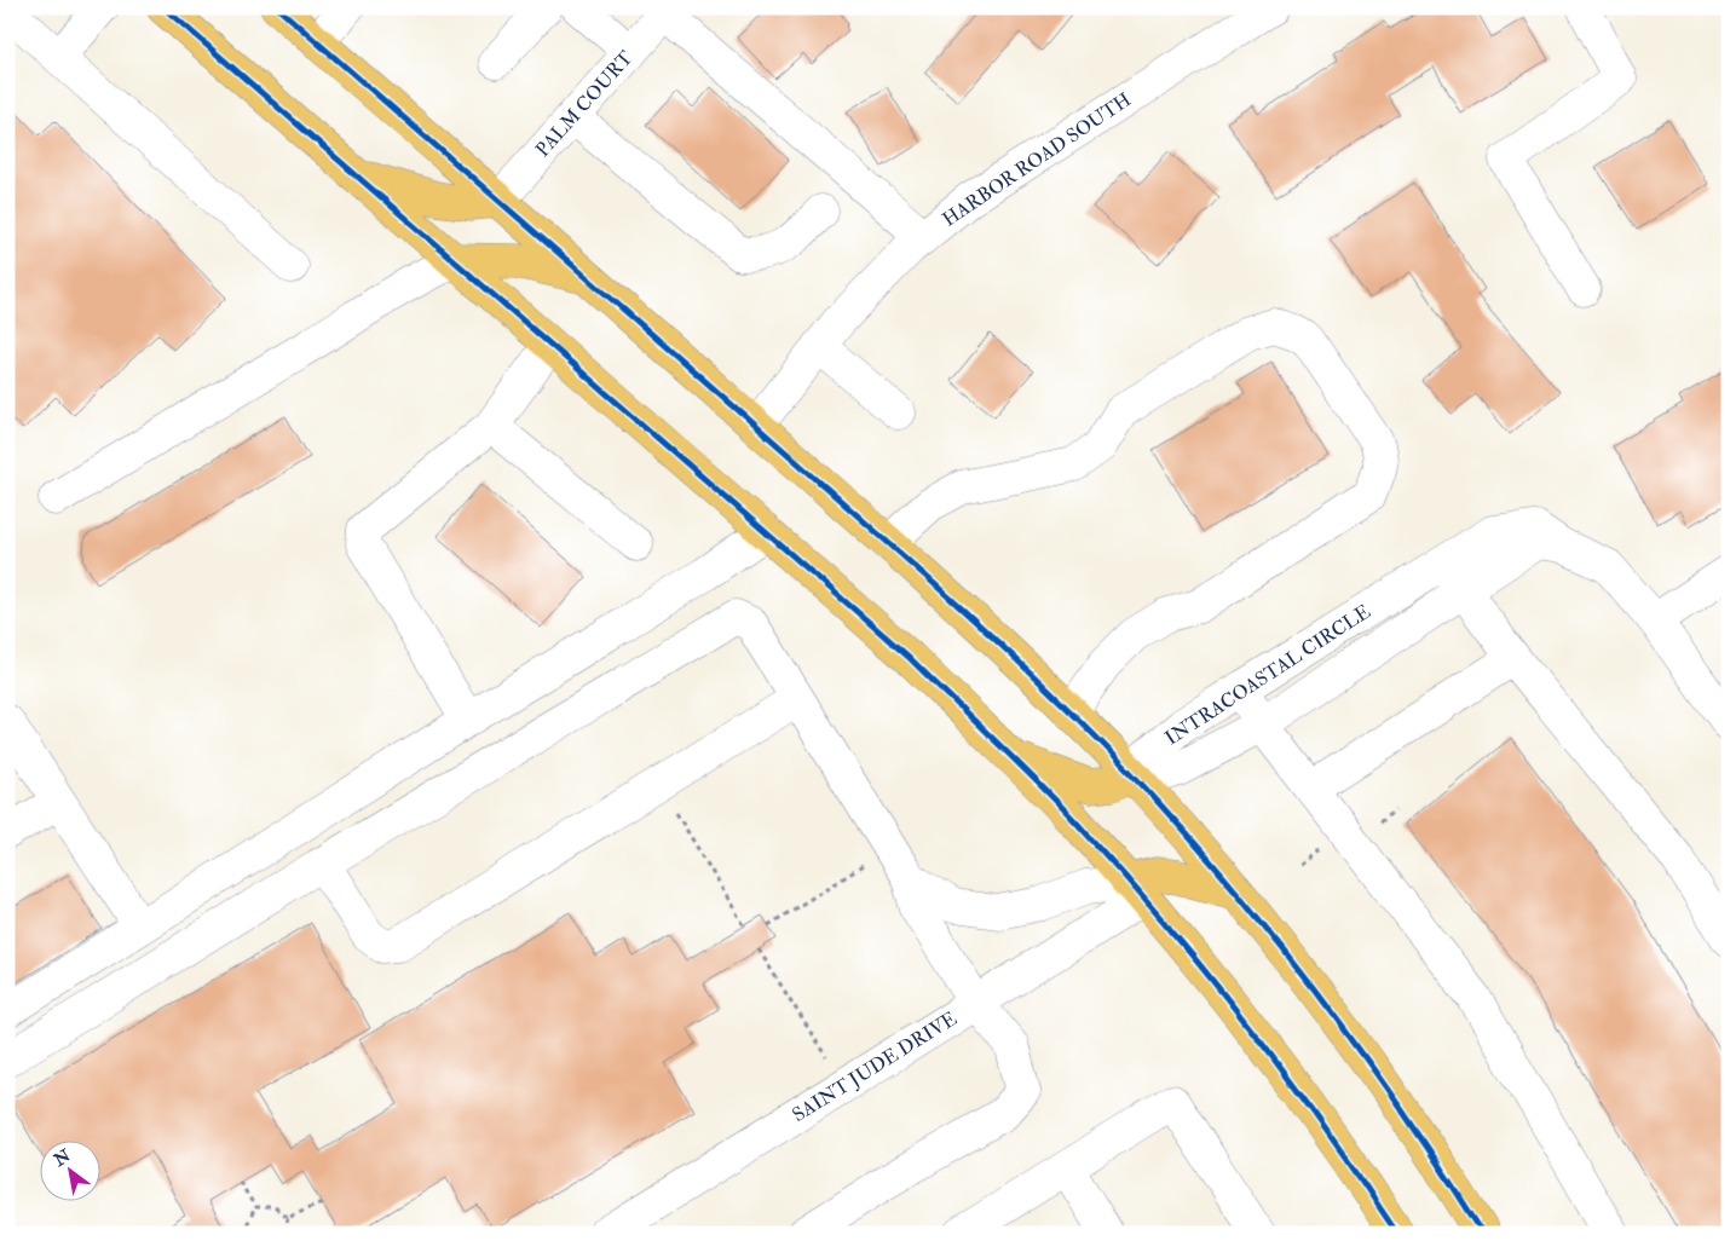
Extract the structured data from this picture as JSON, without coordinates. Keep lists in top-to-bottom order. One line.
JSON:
{"streets":{"street":["PALM COURT","HARBOR ROAD SOUTH","INTRACOASTAL CIRCLE","SAINT JUDE DRIVE"]},"north":"top left"}
